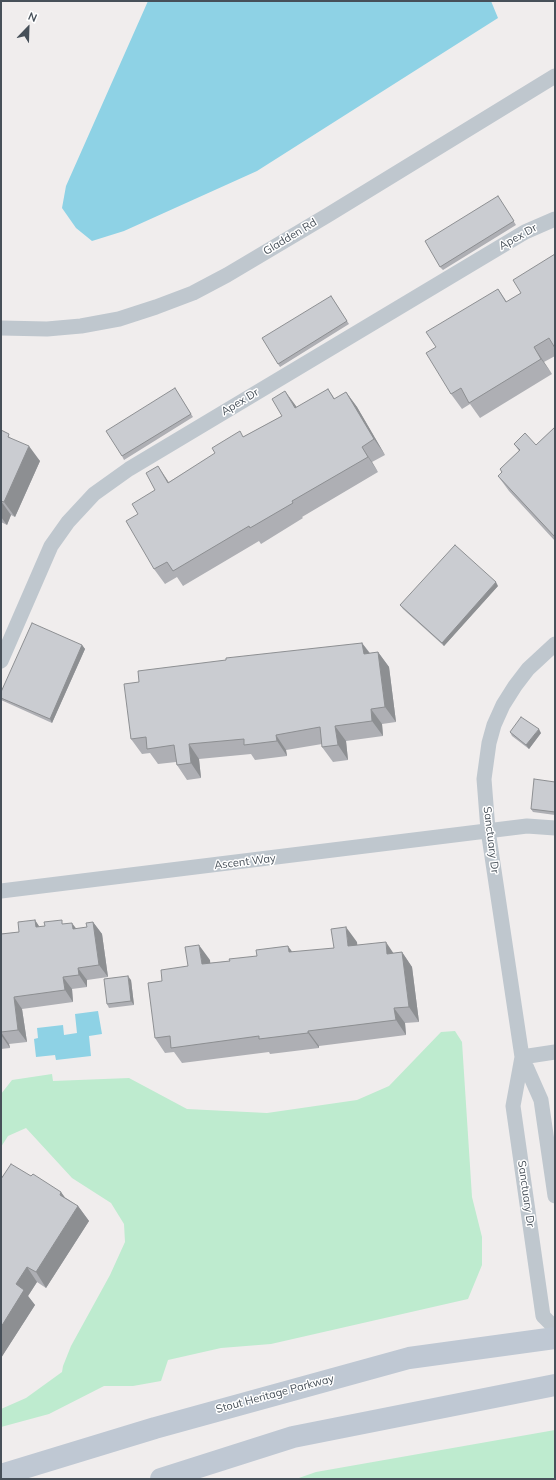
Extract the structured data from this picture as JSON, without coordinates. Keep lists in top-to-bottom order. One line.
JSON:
{"streets":{"street":["Stout Heritage Parkway"],"lane":["Gladden Rd","Apex Dr","Sanctuary Dr","Ascent Way"]},"crossings":[["Sanctuary Dr","Ascent Way"]],"north":"top right"}
